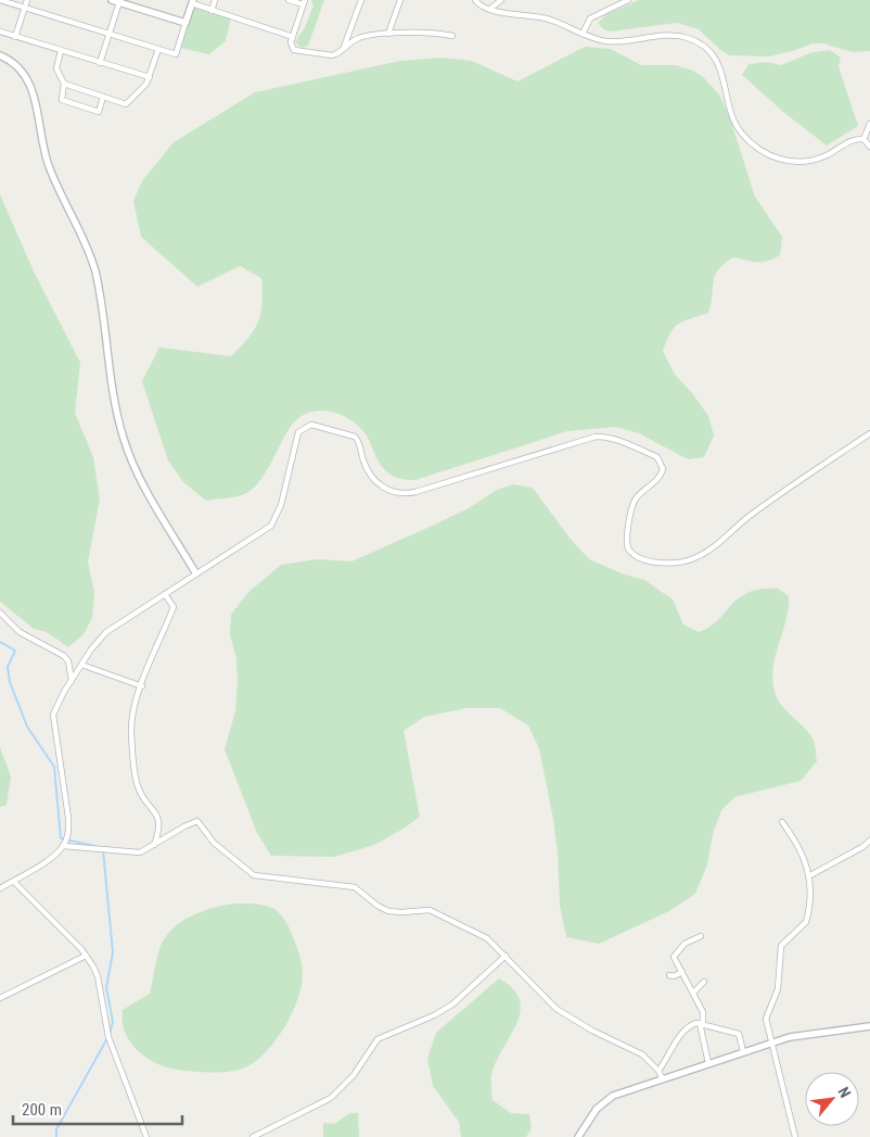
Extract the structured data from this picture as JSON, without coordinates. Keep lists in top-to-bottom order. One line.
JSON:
{"scale_bar":"200 m","north":"top right"}
